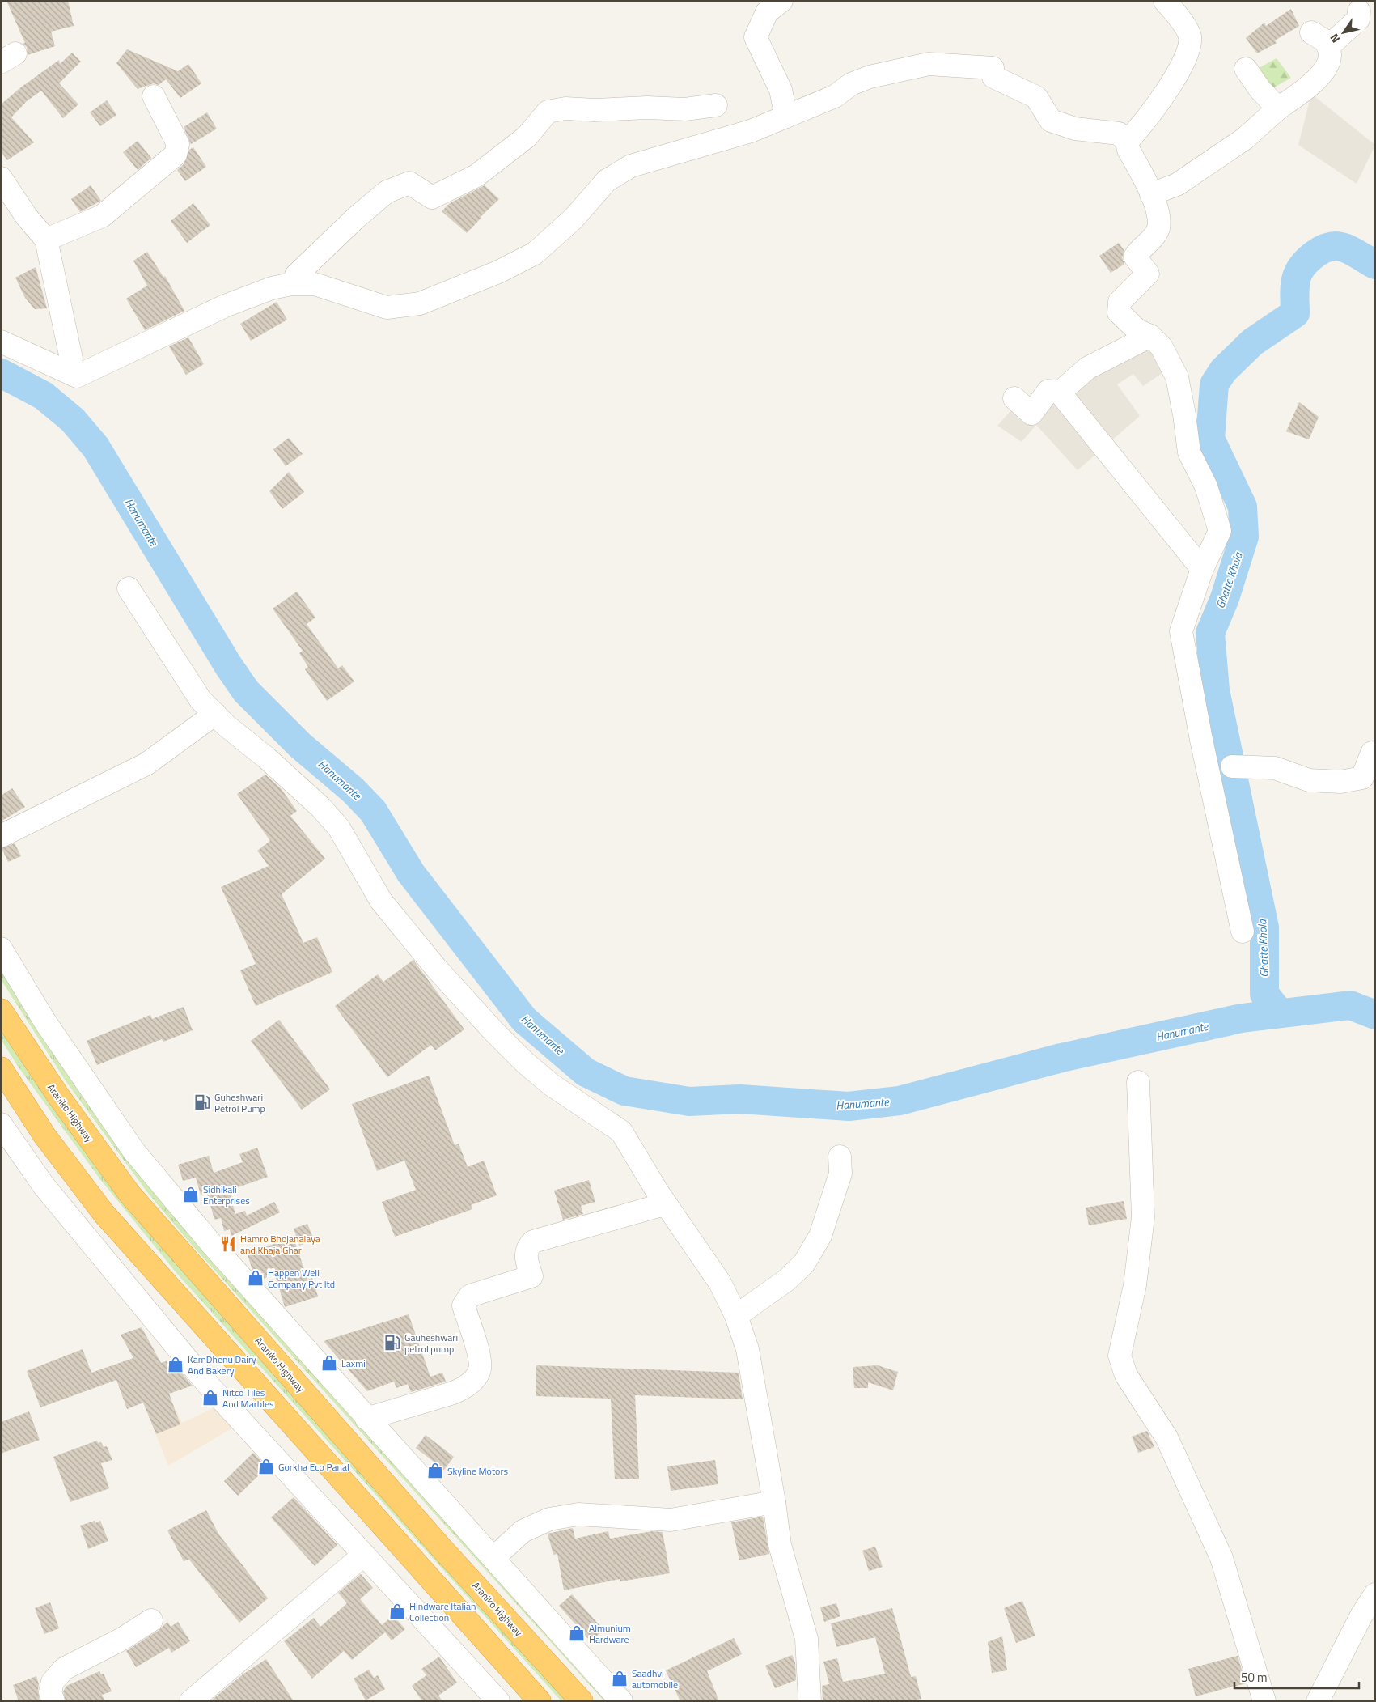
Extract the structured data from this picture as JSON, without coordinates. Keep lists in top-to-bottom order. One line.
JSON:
{"streets":{"highway":["Araniko Highway"]},"water":["Hanumante","Ghatte Khola"],"places":{"fuel station":["Guheshwari Petrol Pump","Gauheshwari petrol pump"],"shop":["Sidhikali Enterprises","Happen Well Company Pvt ltd","Laxmi","KamDhenu Dairy And Bakery","Nitco Tiles And Marbles","Gorkha Eco Panal","Skyline Motors","Hindware Italian Collection","Almunium Hardware","Saadhvi automobile"],"restaurant":["Hamro Bhojanalaya and Khaja Ghar"]},"scale_bar":"50 m","north":"bottom left"}
